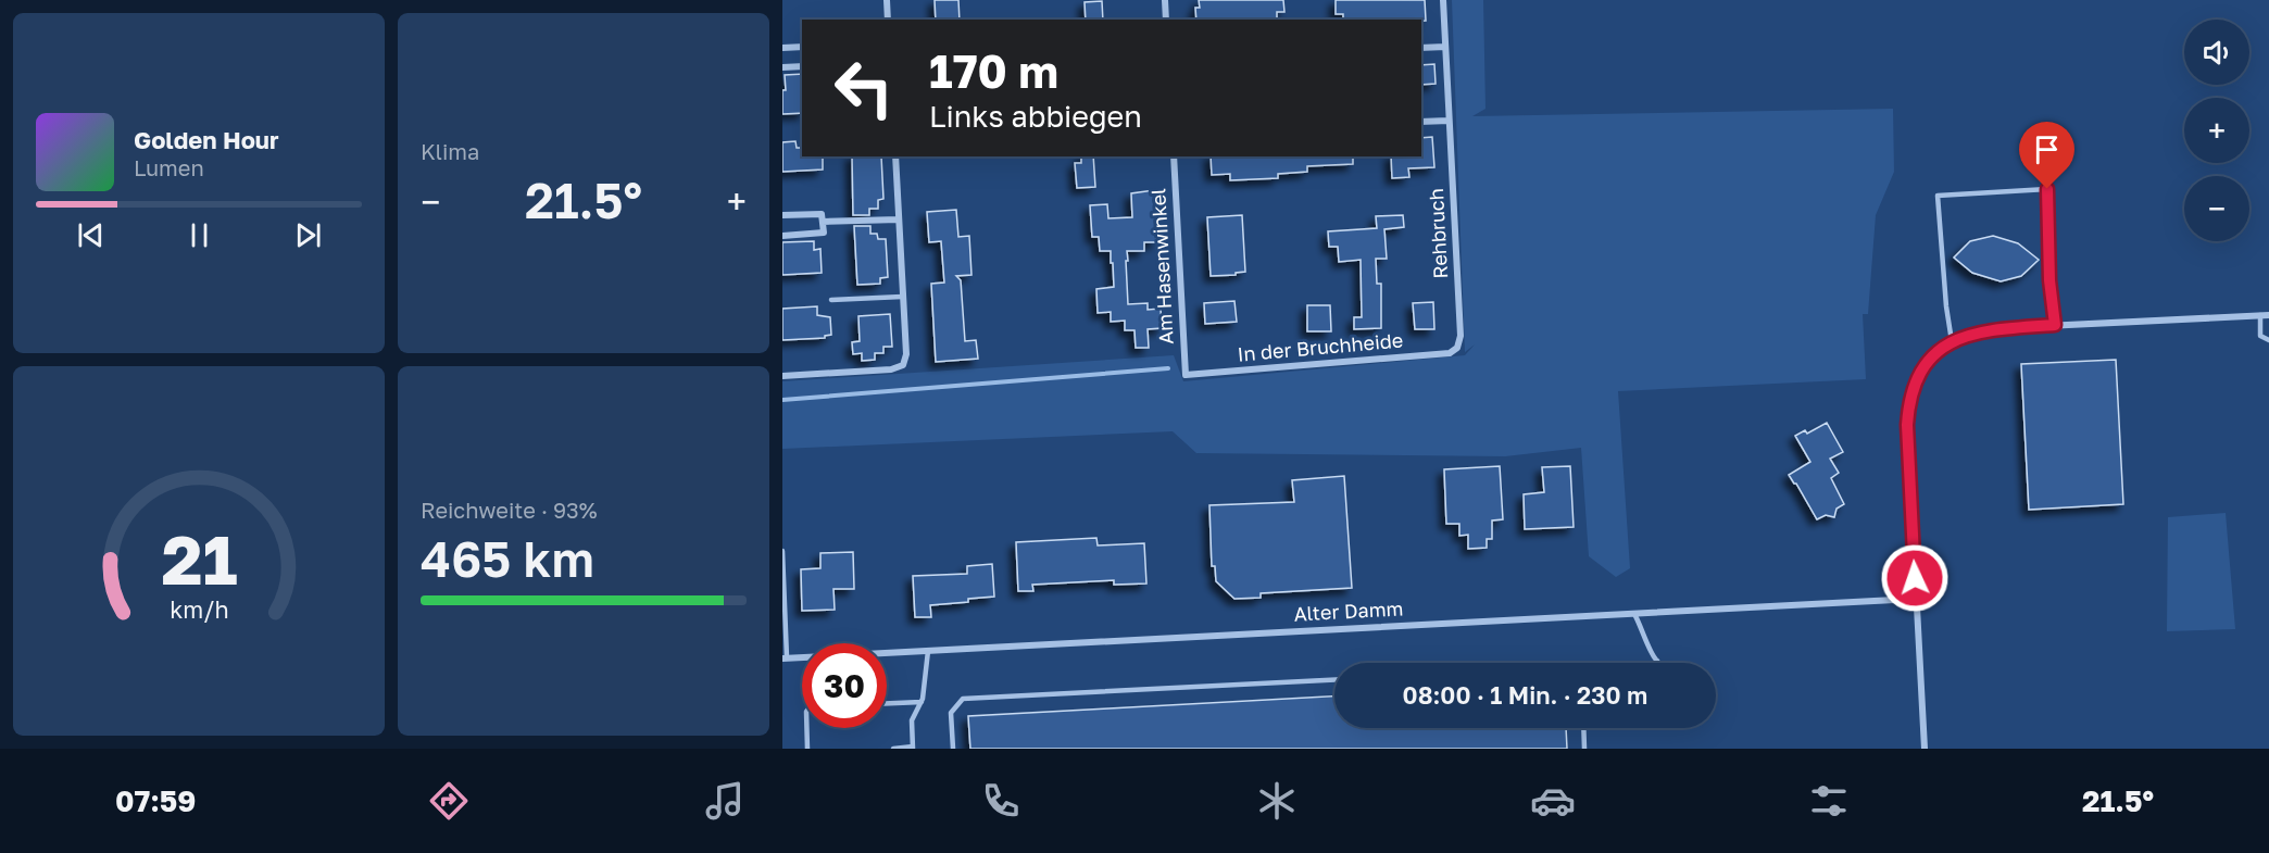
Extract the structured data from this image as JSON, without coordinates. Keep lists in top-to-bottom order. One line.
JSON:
{"streets":{"street":["Rehbruch","Am Hasenwinkel","In der Bruchheide","Alter Damm"]},"crossings":[["Rehbruch","In der Bruchheide"],["Am Hasenwinkel","In der Bruchheide"]],"page":{"tile":["Klima",["Reichweite · 93%","465 km"]],"map_buttons":["+","−"],"turn":["170 m","Links abbiegen"],"song":["Golden Hour","Lumen"],"heat":["−","21.5°","+"],"limit":"30","trip":"08:00 · 1 Min. · 230 m","tabs":["07:59","21.5°"],"gauge":["21","km/h"]}}
